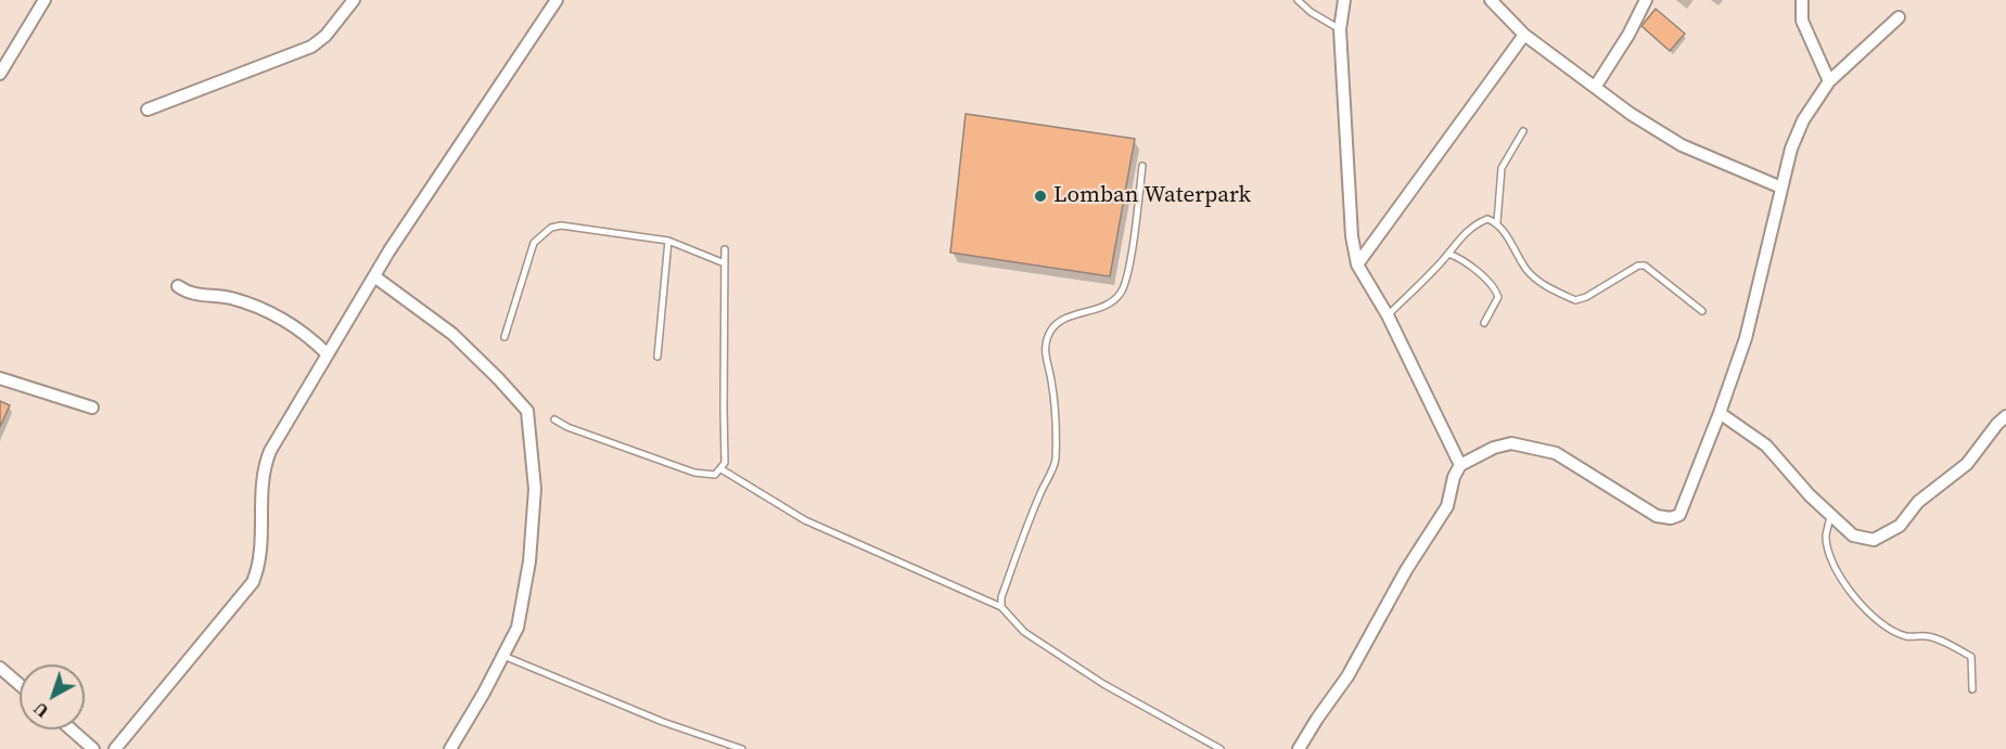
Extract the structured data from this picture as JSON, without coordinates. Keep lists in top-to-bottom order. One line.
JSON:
{"places":["Lomban Waterpark"],"north":"bottom left"}
